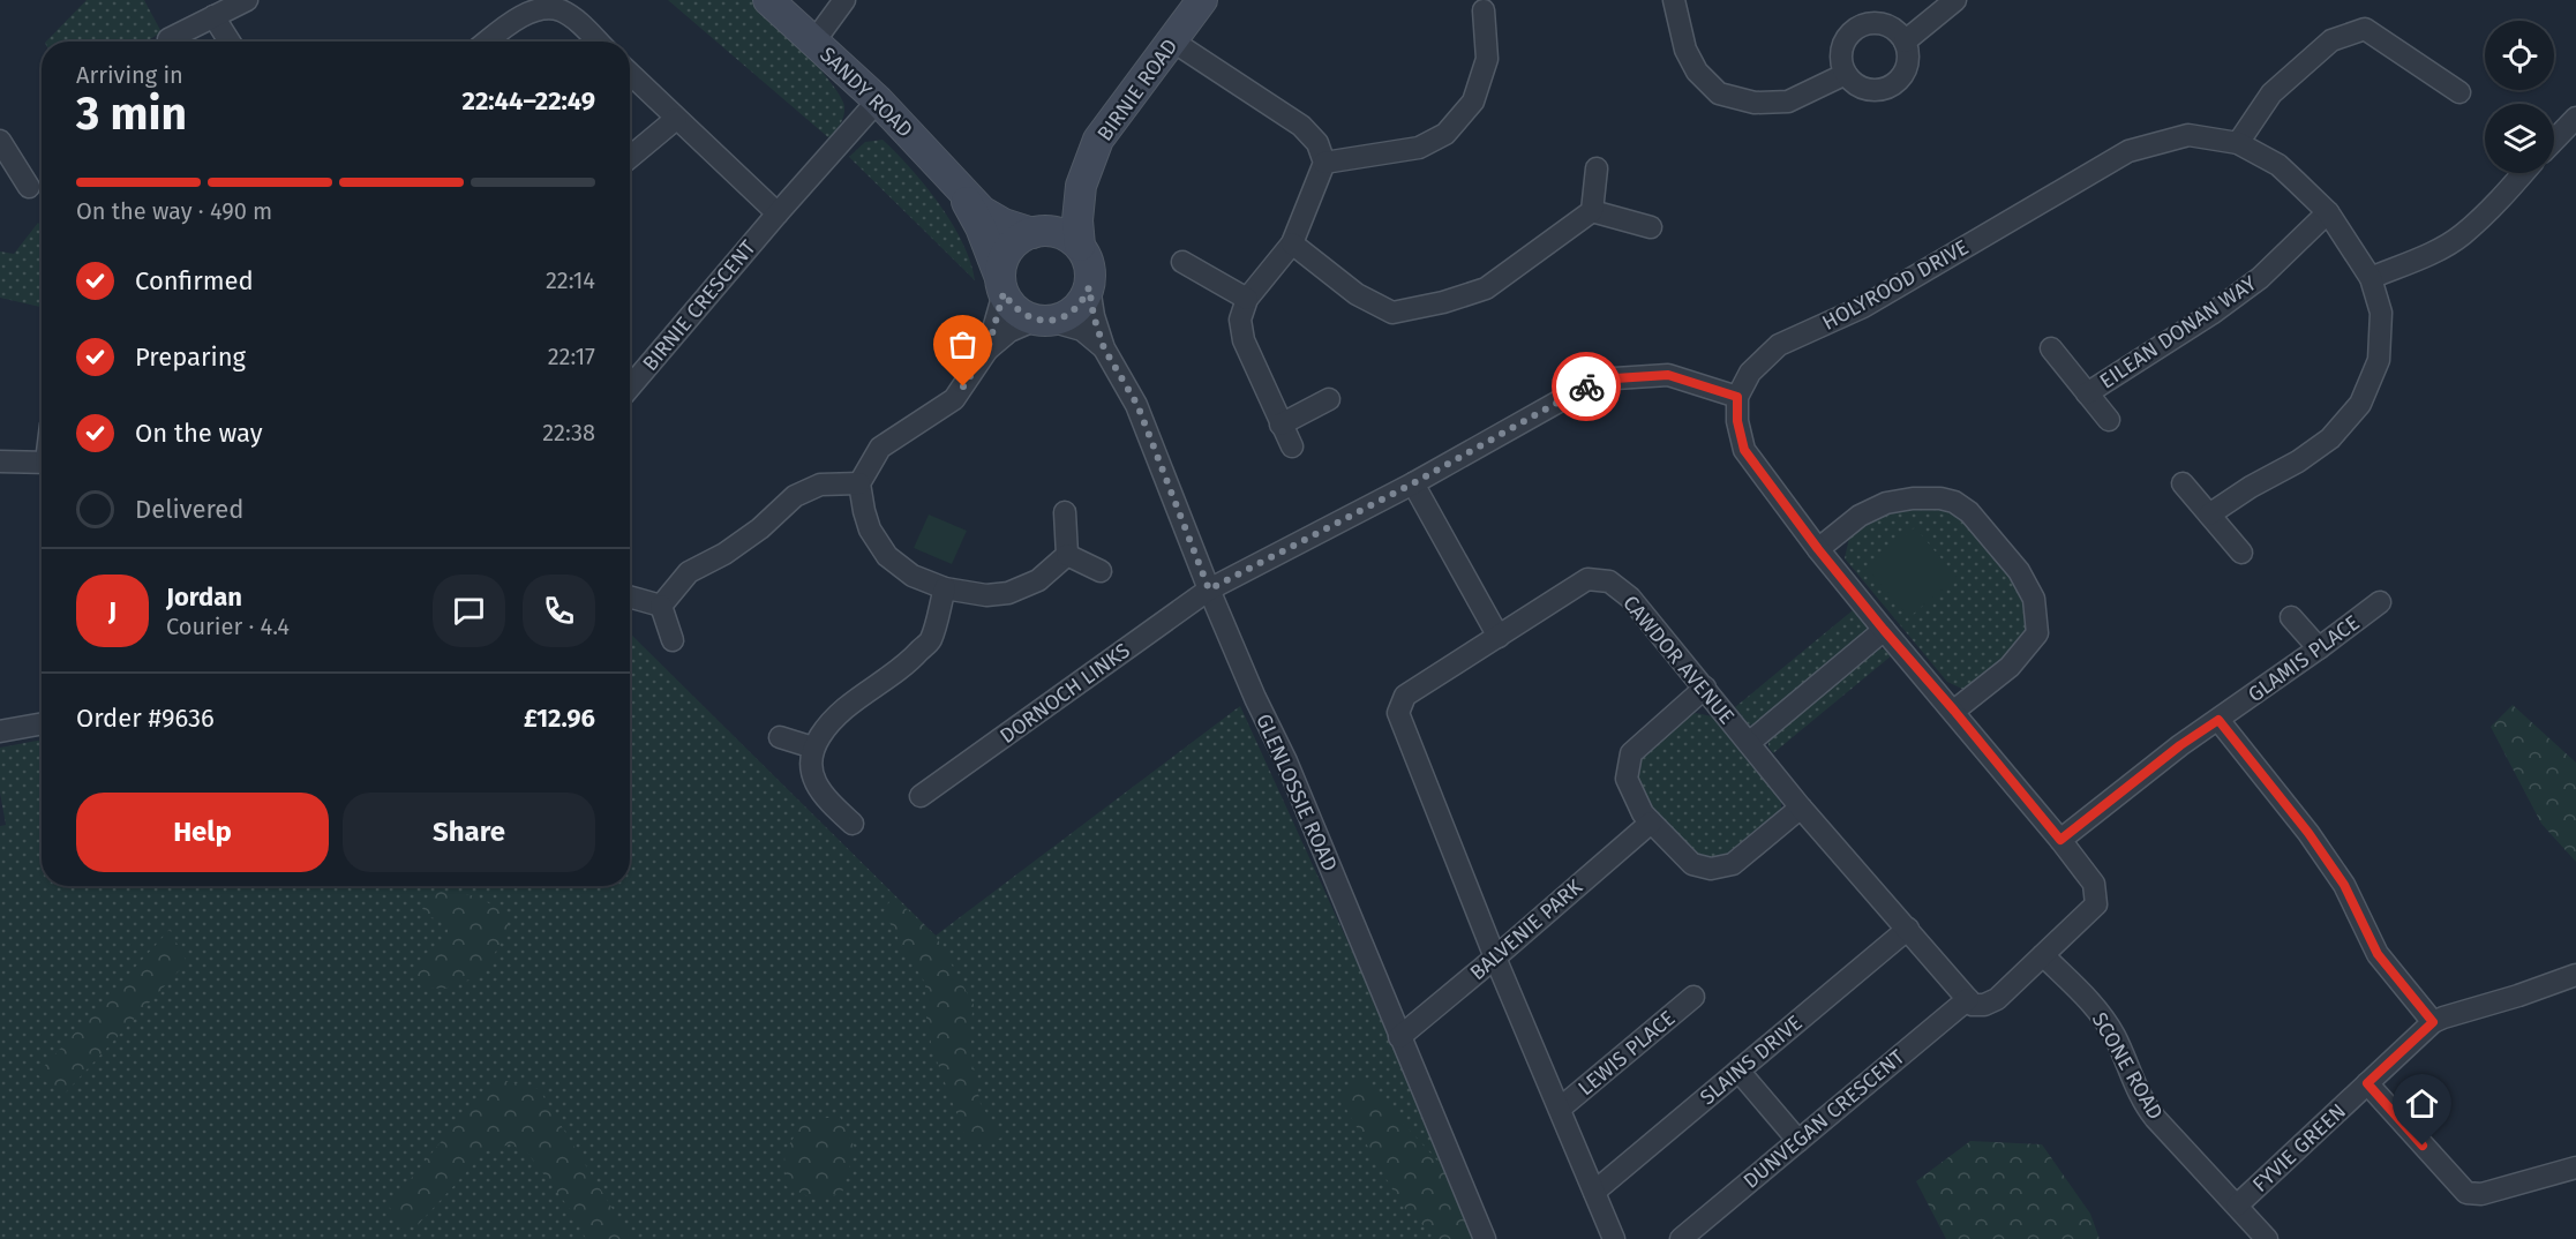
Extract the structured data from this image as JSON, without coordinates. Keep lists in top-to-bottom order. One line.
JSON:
{"streets":{"street":["BIRNIE ROAD","SANDY ROAD","HOLYROOD DRIVE","BIRNIE CRESCENT","EILEAN DONAN WAY","GLAMIS PLACE","CAWDOR AVENUE","DORNOCH LINKS","GLENLOSSIE ROAD","BALVENIE PARK","LEWIS PLACE","SLAINS DRIVE","SCONE ROAD","DUNVEGAN CRESCENT","FYVIE GREEN"]},"crossings":[["BIRNIE ROAD","SANDY ROAD"],["BIRNIE ROAD","GLENLOSSIE ROAD"],["SANDY ROAD","BIRNIE CRESCENT"],["SANDY ROAD","GLENLOSSIE ROAD"],["HOLYROOD DRIVE","EILEAN DONAN WAY"],["HOLYROOD DRIVE","DORNOCH LINKS"],["CAWDOR AVENUE","BALVENIE PARK"],["CAWDOR AVENUE","SLAINS DRIVE"],["CAWDOR AVENUE","DUNVEGAN CRESCENT"],["DORNOCH LINKS","GLENLOSSIE ROAD"],["GLENLOSSIE ROAD","BALVENIE PARK"],["SCONE ROAD","FYVIE GREEN"]],"page":{"heading":["3 min","Arriving in","22:44–22:49"],"panel":["Jordan","Courier · 4.4","Order #9636","£12.96"],"bar":"On the way · 490 m","list":[["Confirmed","22:14"],["Preparing","22:17"],["On the way","22:38"],"Delivered"],"round":"J","buttons":["Help","Share"]}}
